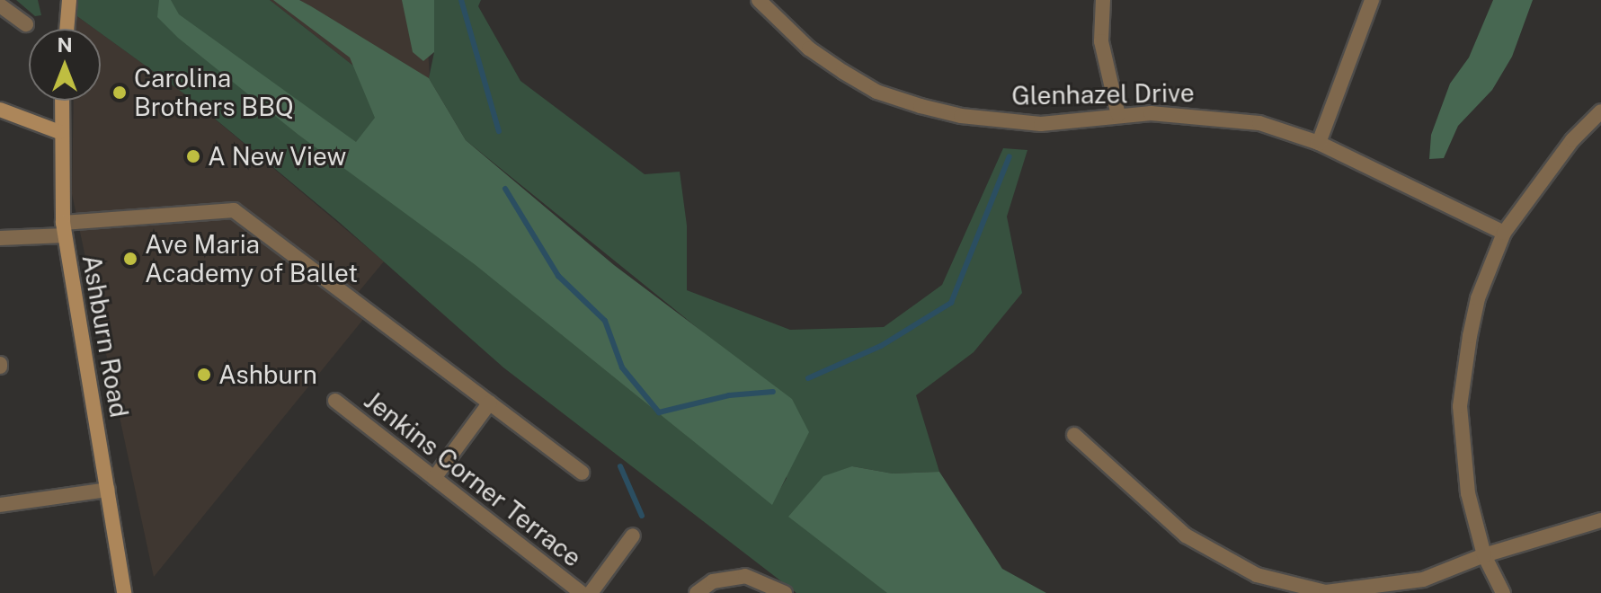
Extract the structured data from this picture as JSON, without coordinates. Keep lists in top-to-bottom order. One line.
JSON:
{"streets":{"main road":["Ashburn Road"],"street":["Glenhazel Drive","Jenkins Corner Terrace"]},"places":["Carolina Brothers BBQ","A New View","Ave Maria Academy of Ballet","Ashburn"],"north":"top"}
